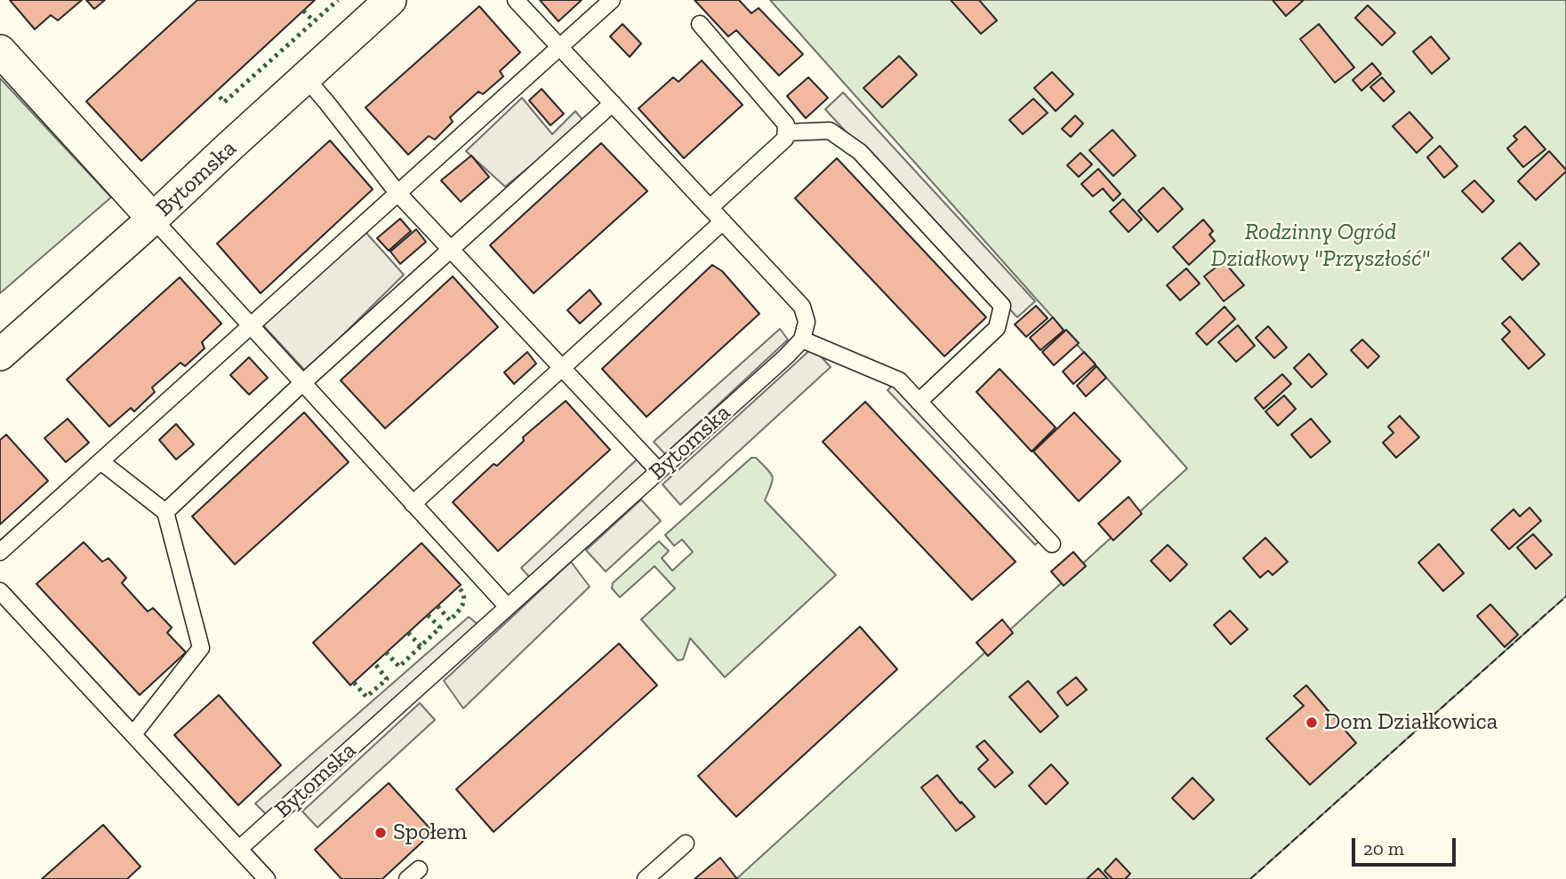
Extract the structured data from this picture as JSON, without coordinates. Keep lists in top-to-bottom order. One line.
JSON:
{"streets":{"street":["Bytomska"]},"parks":["Rodzinny Ogród Działkowy \"Przyszłość\""],"places":["Dom Działkowica","Społem"],"scale_bar":"20 m"}
